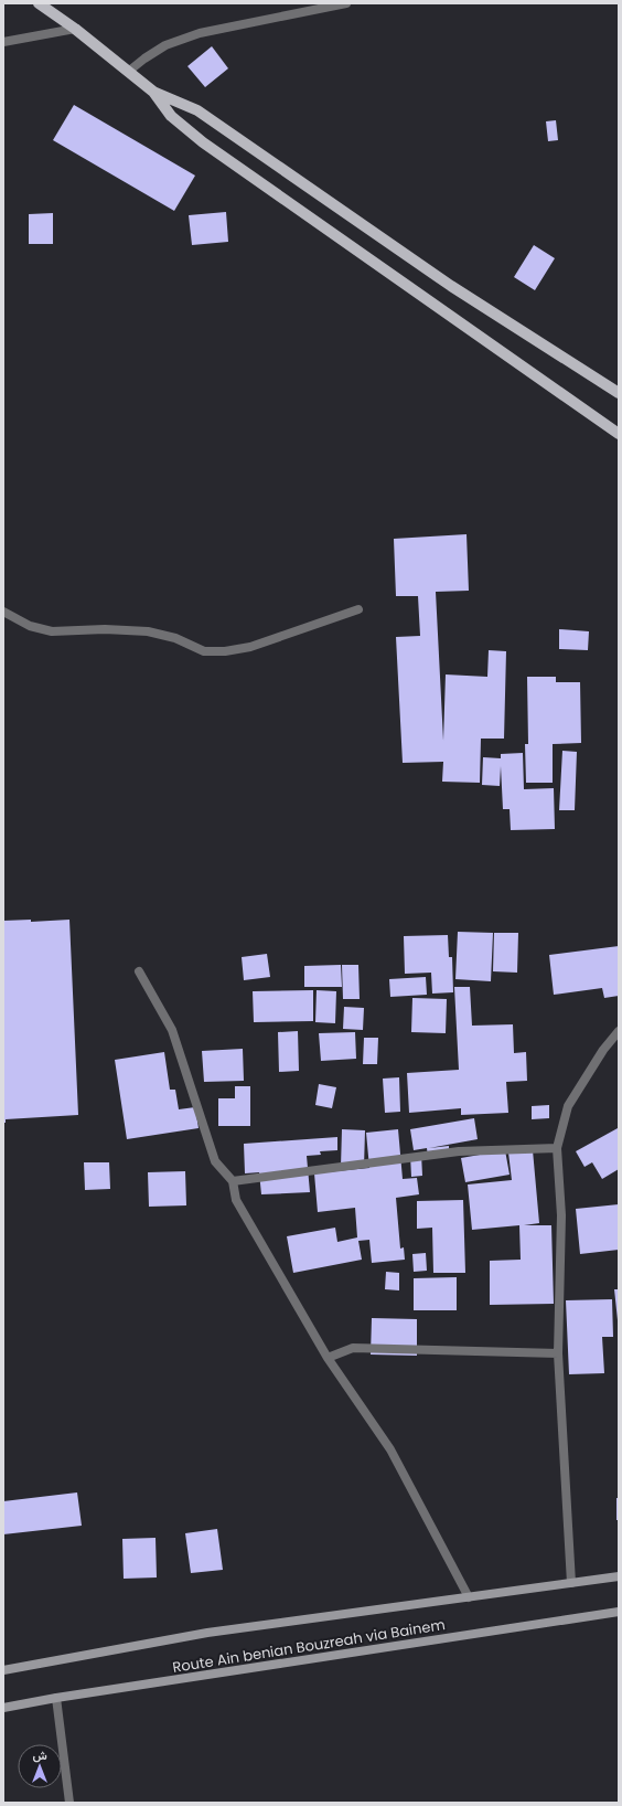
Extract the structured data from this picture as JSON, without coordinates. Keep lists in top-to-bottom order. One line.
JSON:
{"streets":{"main road":["Route Ain benian Bouzreah via Bainem"]},"north":"top"}
